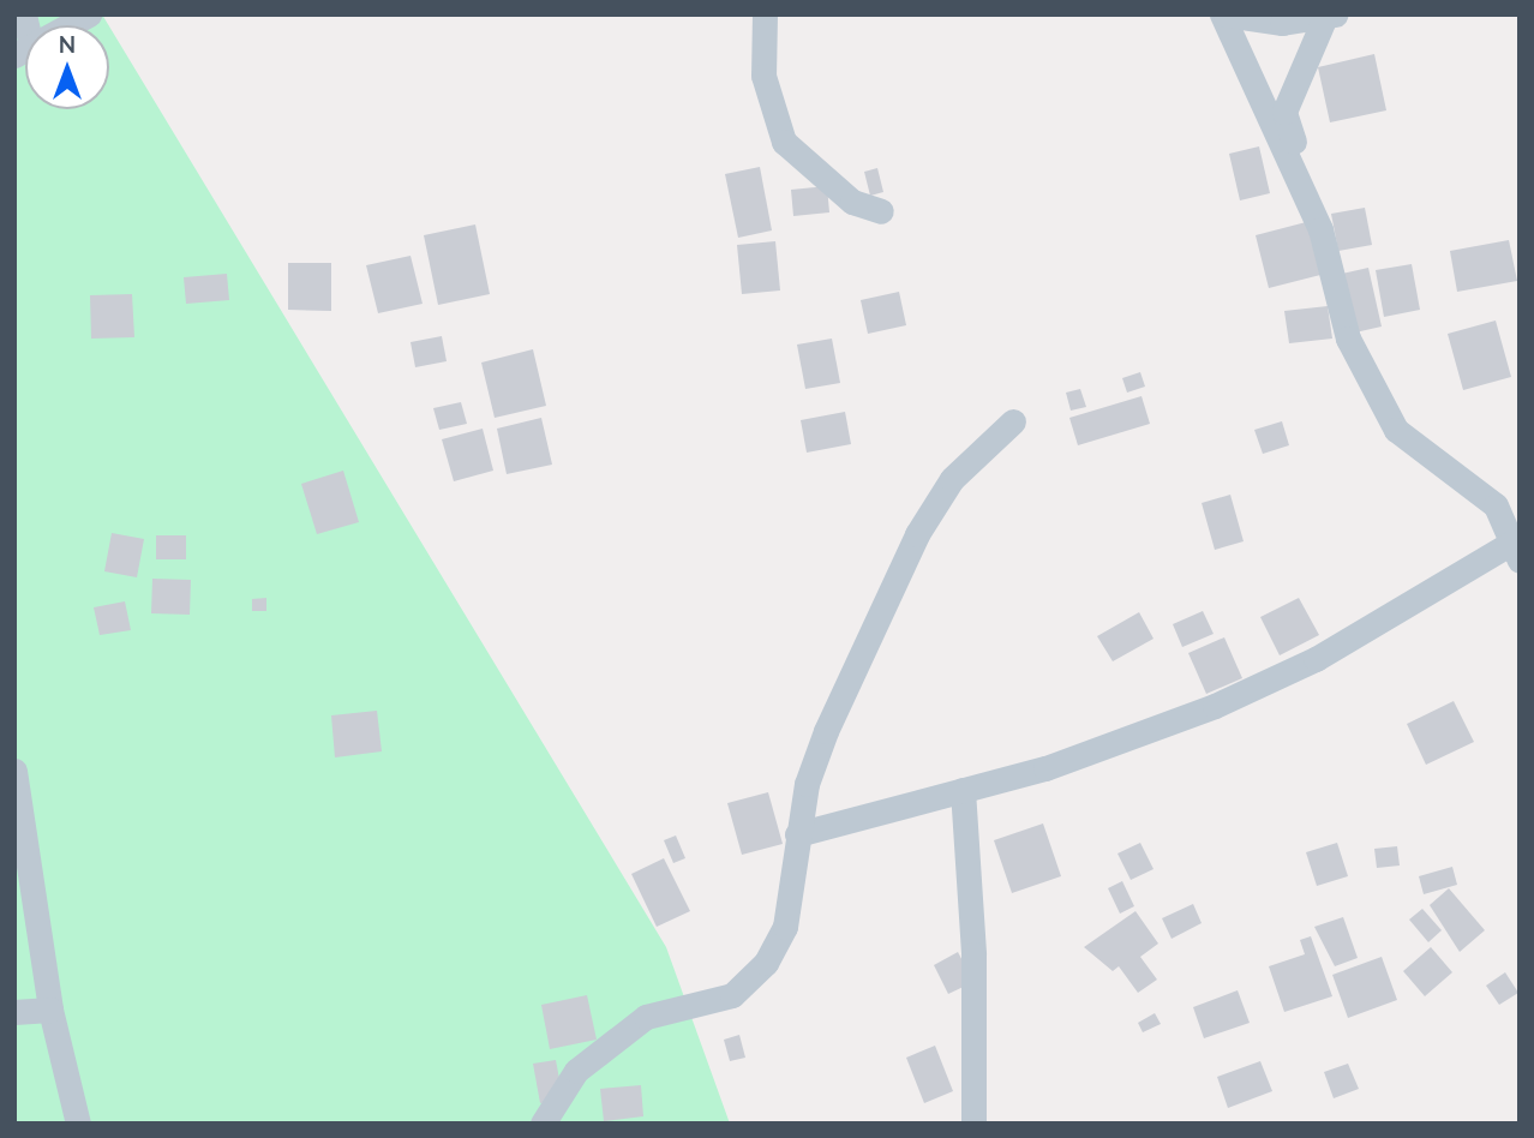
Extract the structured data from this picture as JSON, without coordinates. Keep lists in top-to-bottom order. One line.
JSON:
{"north":"top"}
